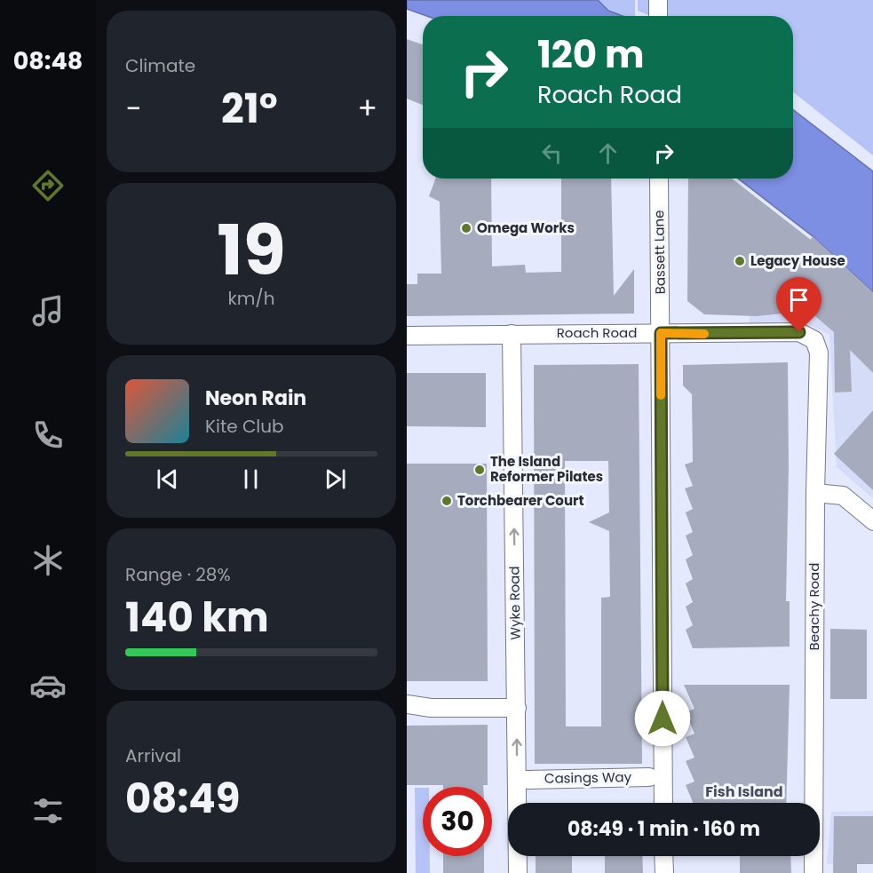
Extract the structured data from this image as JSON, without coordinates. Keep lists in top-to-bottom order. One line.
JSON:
{"streets":{"street":["Bassett Lane","Roach Road","Wyke Road","Beachy Road","Casings Way"]},"crossings":[["Bassett Lane","Roach Road"],["Roach Road","Wyke Road"],["Roach Road","Beachy Road"]],"one_way":["Wyke Road"],"districts":["Fish Island"],"places":["Omega Works","Legacy House","The Island Reformer Pilates","Torchbearer Court"],"page":{"tabs":"08:48","tile":["Climate",["19","km/h"],["Range · 28%","140 km"],["Arrival","08:49"]],"turn":["120 m","Roach Road"],"heat":["−","21°","+"],"song":["Neon Rain","Kite Club"],"limit":"30","trip":"08:49 · 1 min · 160 m"}}
